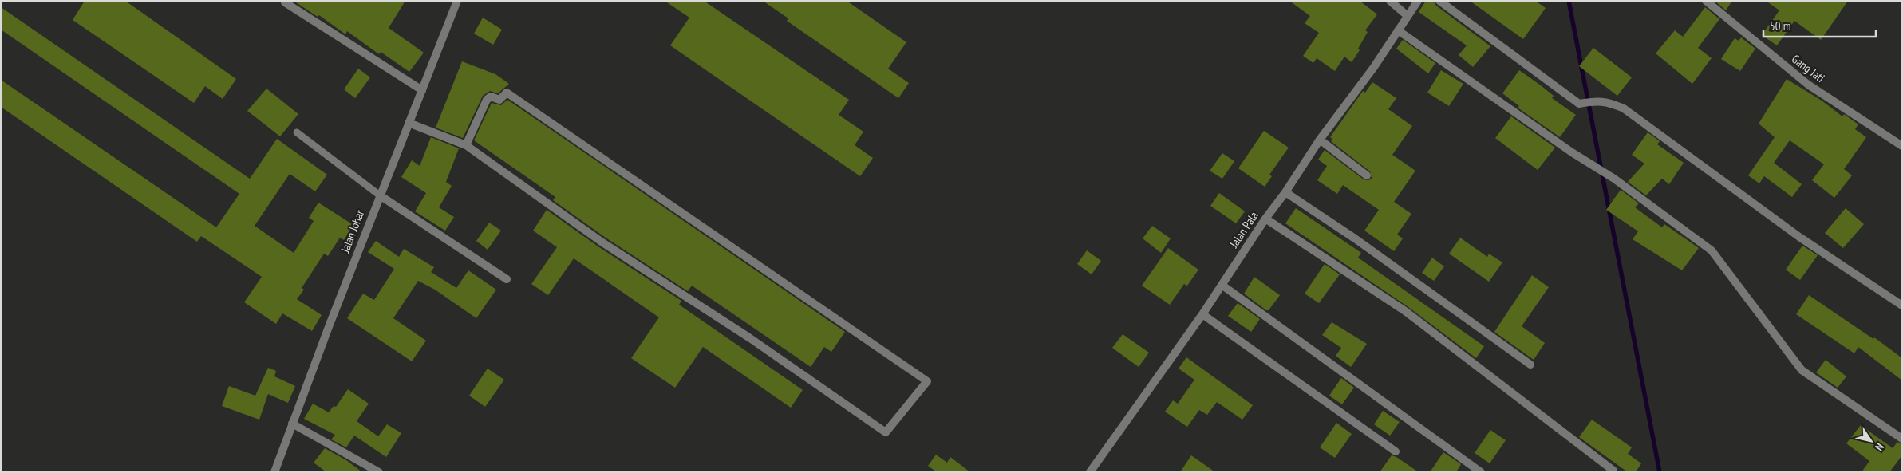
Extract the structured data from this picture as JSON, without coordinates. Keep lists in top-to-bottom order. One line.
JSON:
{"streets":{"street":["Gang Jati","Jalan Pala","Jalan Johar"]},"scale_bar":"50 m","north":"bottom right"}
